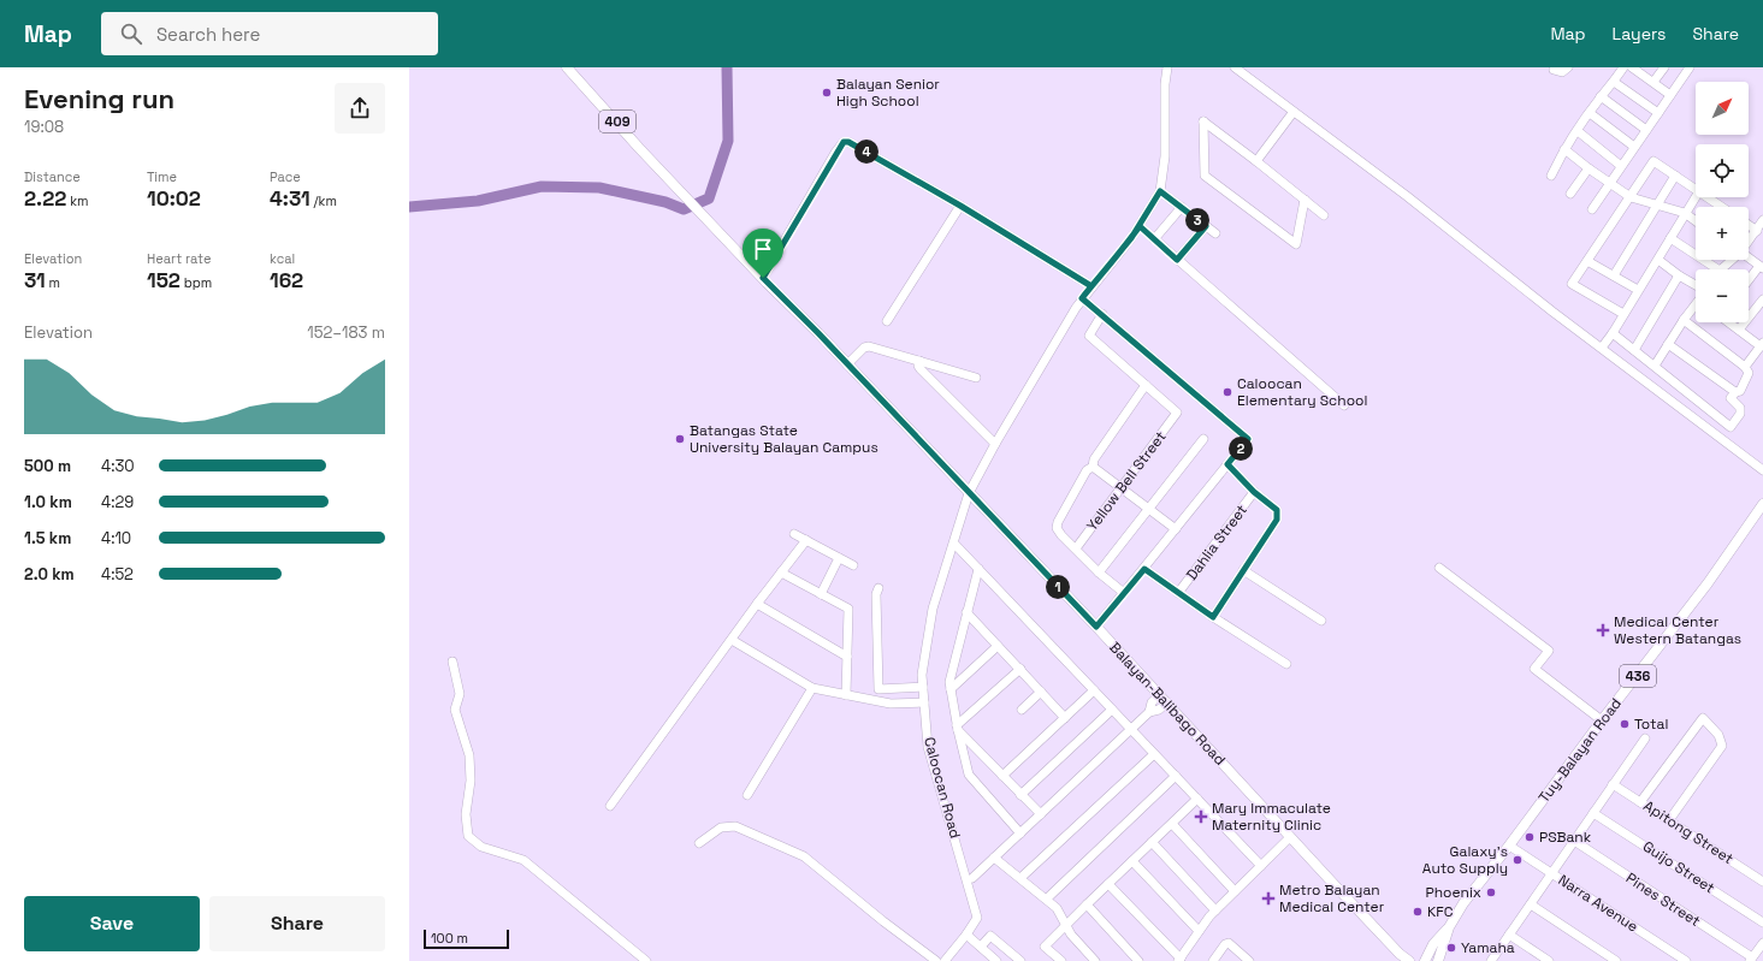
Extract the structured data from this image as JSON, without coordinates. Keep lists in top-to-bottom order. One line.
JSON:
{"streets":{"main road":["409","436","Balayan-Balibago Road","Tuy-Balayan Road"],"street":["Yellow Bell Street","Dahlia Street","Caloocan Road","Apitong Street","Guijo Street","Pines Street","Narra Avenue"]},"crossings":[["Balayan-Balibago Road","Caloocan Road"],["Tuy-Balayan Road","Narra Avenue"]],"places":{"other":["Balayan Senior High School","Caloocan Elementary School","Batangas State University Balayan Campus","Total","PSBank","Galaxy’s Auto Supply","Phoenix","KFC","Yamaha"],"health":["Medical Center Western Batangas","Mary Immaculate Maternity Clinic","Metro Balayan Medical Center"]},"scale_bar":"100 m","north":"top right","page":{"header":"Map","search":"Search here","nav":["Map","Layers","Share"],"heading":["Evening run","19:08"],"map_buttons":["+","−"],"pins":["4","3","2","1"],"stats":[["Distance","2.22 km"],["Time","10:02"],["Pace","4:31 /km"],["Elevation","31 m"],["Heart rate","152 bpm"],["kcal","162"]],"chart":["Elevation","152–183 m"],"list":[{"name":"500 m","note":"4:30"},{"name":"1.0 km","note":"4:29"},{"name":"1.5 km","note":"4:10"},{"name":"2.0 km","note":"4:52"}],"buttons":["Save","Share"],"scale":"100 m"}}
